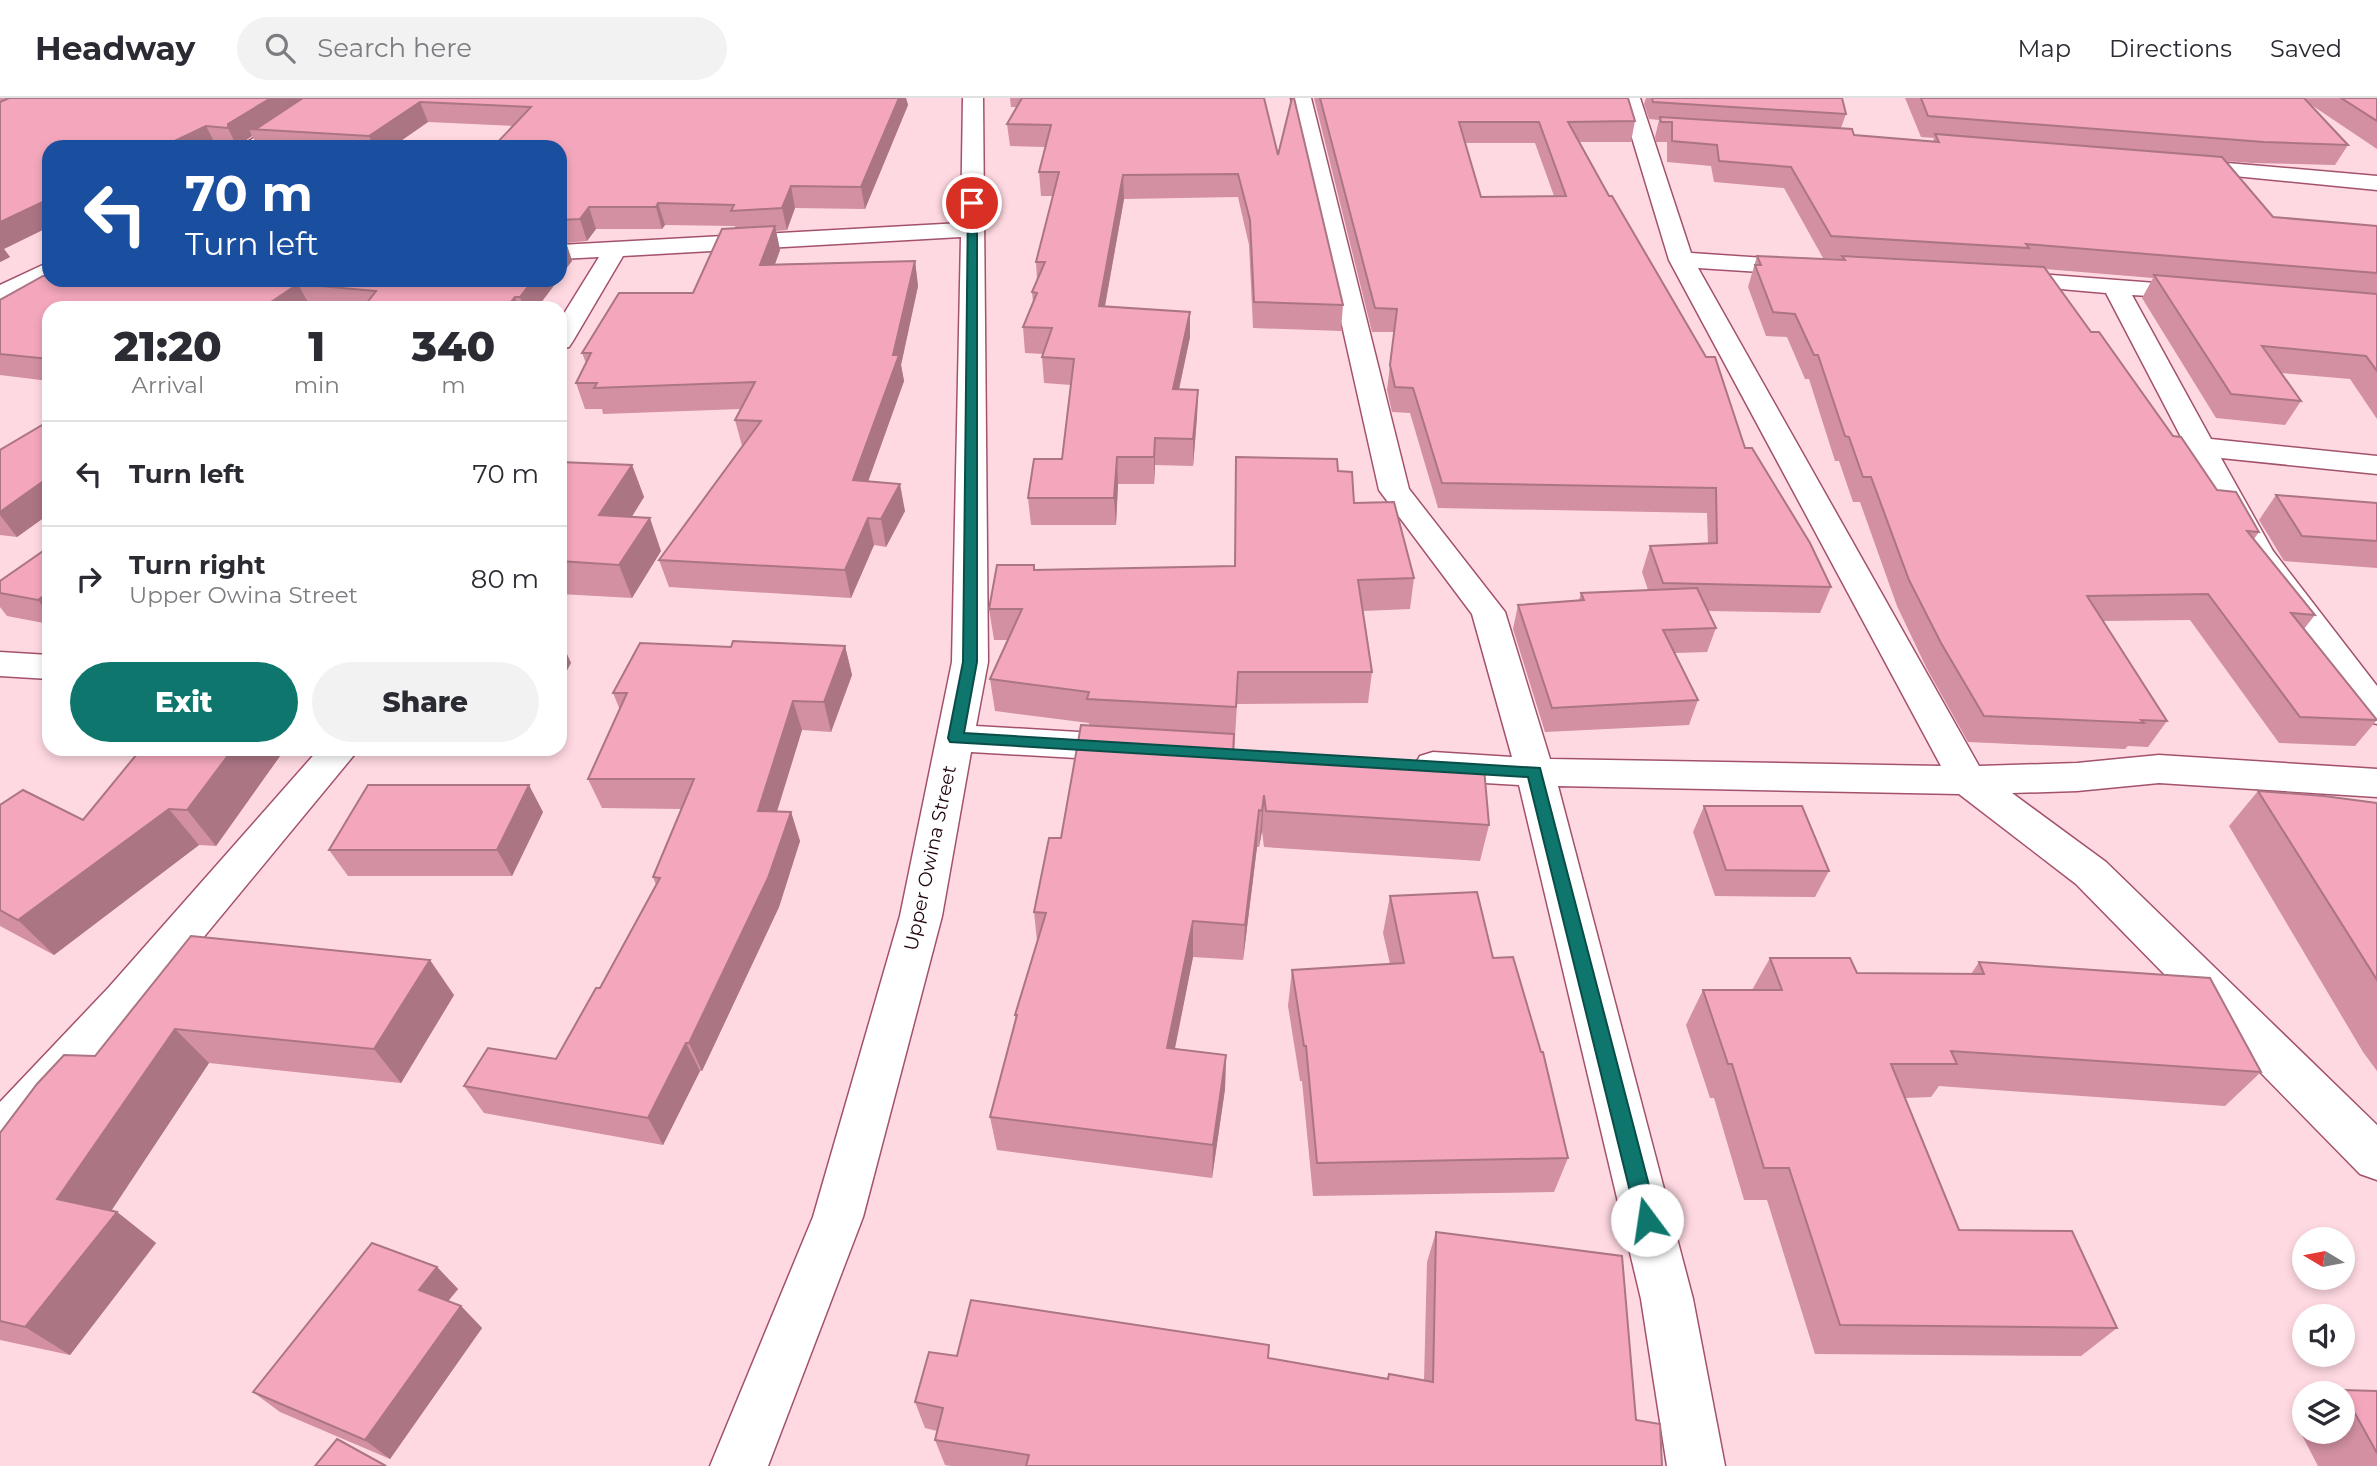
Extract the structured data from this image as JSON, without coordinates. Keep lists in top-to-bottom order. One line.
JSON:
{"streets":{"street":["Upper Owina Street"]},"north":"left","page":{"header":"Headway","search":"Search here","nav":["Map","Directions","Saved"],"turn":["70 m","Turn left"],"eta":["21:20","Arrival","1","min","340","m"],"list":[{"name":"Turn left","value":"70 m"},{"name":"Turn right","note":"Upper Owina Street","value":"80 m"}],"buttons":["Exit","Share"]}}
